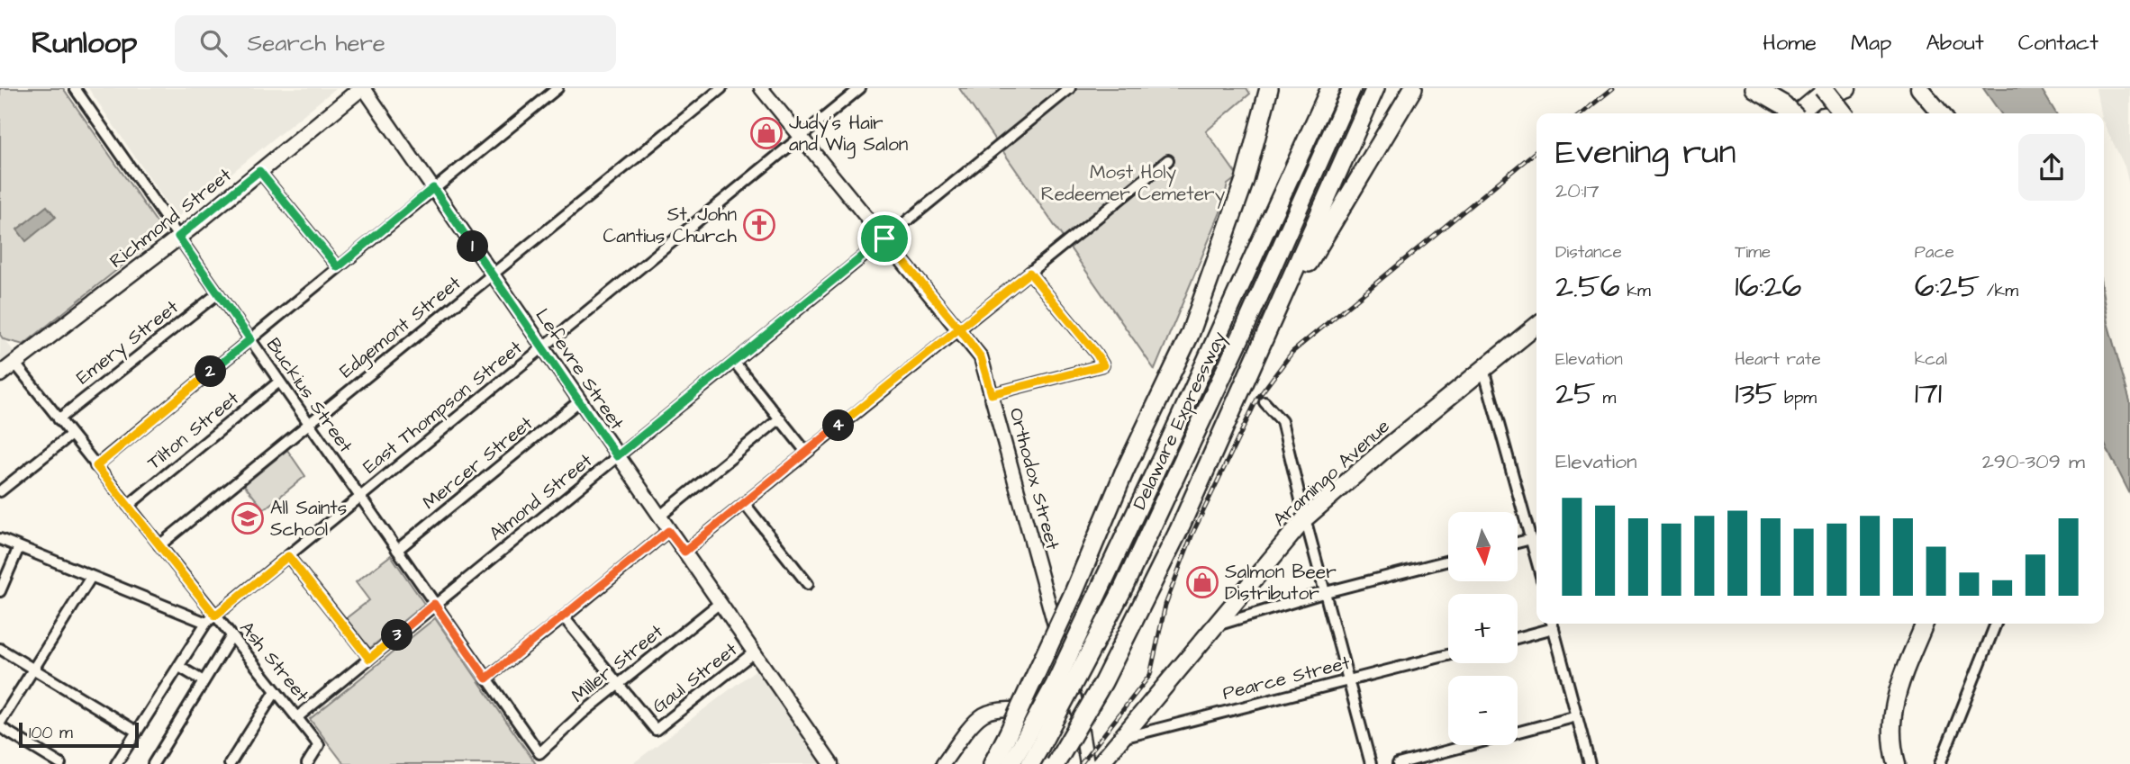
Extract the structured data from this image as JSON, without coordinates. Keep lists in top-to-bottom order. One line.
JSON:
{"streets":{"highway":["Delaware Expressway"],"main road":["Richmond Street","Aramingo Avenue"],"street":["Edgemont Street","Emery Street","Lefevre Street","Buckius Street","East Thompson Street","Tilton Street","Mercer Street","Orthodox Street","Almond Street","Ash Street","Miller Street","Gaul Street","Pearce Street"]},"crossings":[["Richmond Street","Lefevre Street"],["Richmond Street","Buckius Street"],["Richmond Street","Ash Street"],["Edgemont Street","Lefevre Street"],["Edgemont Street","Buckius Street"],["Edgemont Street","Ash Street"],["Emery Street","Buckius Street"],["Emery Street","Ash Street"],["Lefevre Street","East Thompson Street"],["Lefevre Street","Mercer Street"],["Lefevre Street","Almond Street"],["Lefevre Street","Miller Street"],["Lefevre Street","Gaul Street"],["Buckius Street","East Thompson Street"],["Buckius Street","Tilton Street"],["Buckius Street","Mercer Street"],["Buckius Street","Almond Street"],["Buckius Street","Miller Street"],["East Thompson Street","Orthodox Street"],["East Thompson Street","Ash Street"],["Tilton Street","Ash Street"],["Aramingo Avenue","Pearce Street"],["Orthodox Street","Almond Street"],["Almond Street","Ash Street"],["Miller Street","Gaul Street"]],"parks":["Most Holy Redeemer Cemetery"],"places":{"shop":["Judy's Hair and Wig Salon","Salmon Beer Distributor"],"church":["St. John Cantius Church"],"school or university":["All Saints School"]},"scale_bar":"100 m","north":"bottom","page":{"header":"Runloop","search":"Search here","nav":["Home","Map","About","Contact"],"heading":["Evening run","20:17"],"stats":[["Distance","2.56 km"],["Time","16:26"],["Pace","6:25 /km"],["Elevation","25 m"],["Heart rate","135 bpm"],["kcal","171"]],"pins":["1","2","4","3"],"chart":["Elevation","290–309 m"],"map_buttons":["+","−"],"scale":"100 m"}}
